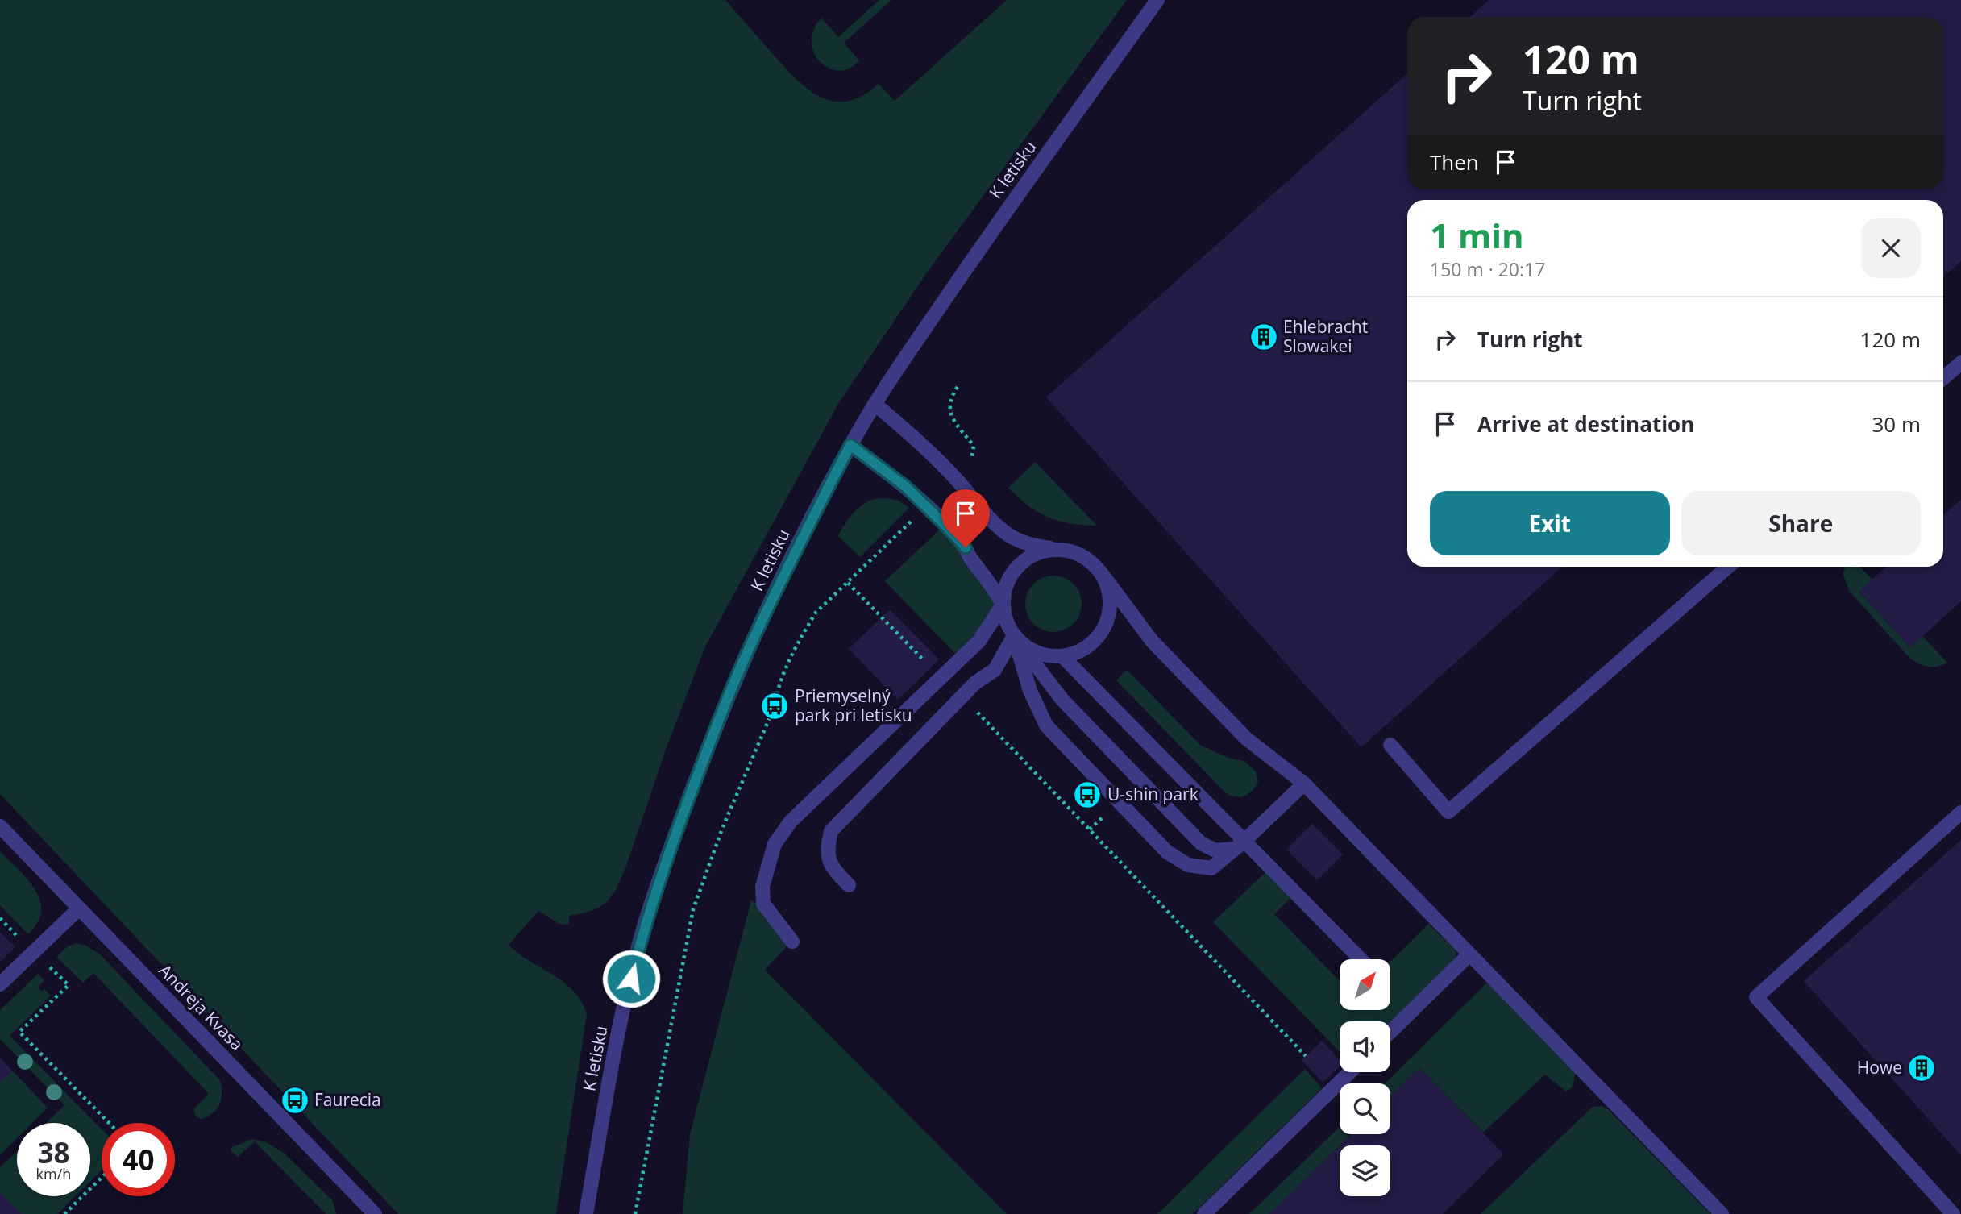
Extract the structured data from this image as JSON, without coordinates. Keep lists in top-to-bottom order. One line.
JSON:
{"streets":{"street":["K letisku","Andreja Kvasa"]},"places":{"building":["Ehlebracht Slowakei","Howe"],"bus stop":["Priemyselný park pri letisku","U-shin park","Faurecia"]},"north":"top right","page":{"turn":["120 m","Turn right"],"then":"Then","heading":["1 min","150 m · 20:17"],"list":[{"name":"Turn right","value":"120 m"},{"name":"Arrive at destination","value":"30 m"}],"buttons":["Exit","Share"],"speed":"38 km/h","limit":"40"}}
